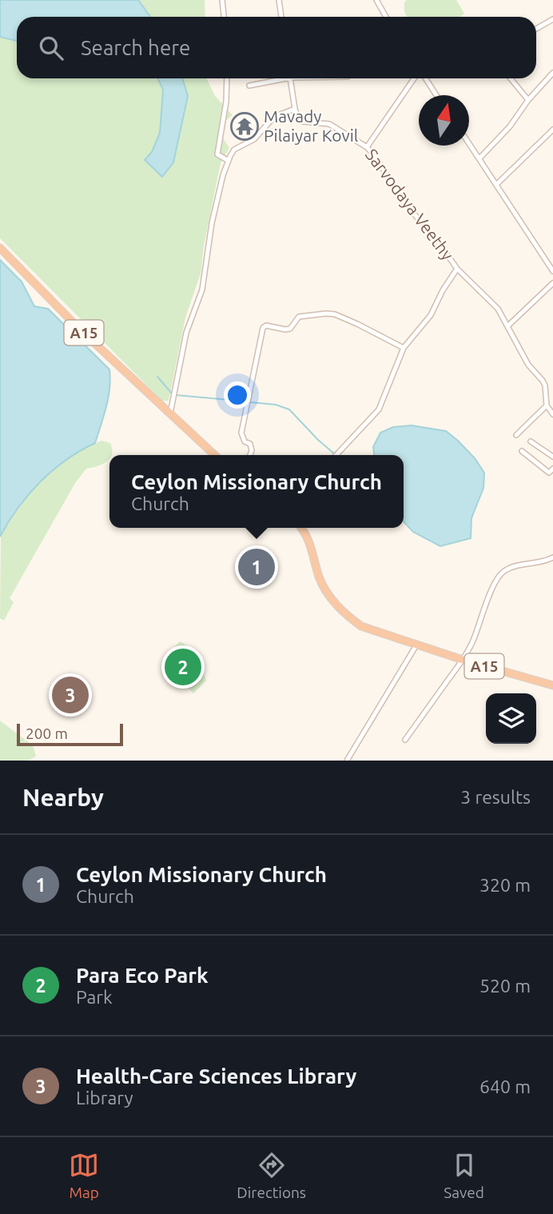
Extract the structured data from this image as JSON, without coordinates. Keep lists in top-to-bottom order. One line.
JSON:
{"streets":{"highway":["A15"],"street":["Sarvodaya Veethy"]},"places":{"temple":["Mavady Pilaiyar Kovil"]},"scale_bar":"200 m","north":"top","page":{"search":"Search here","popup":["Ceylon Missionary Church","Church"],"pins":["1","2","3"],"scale":"200 m","heading":["Nearby","3 results"],"list":[{"mark":"1","name":"Ceylon Missionary Church","note":"Church","value":"320 m"},{"mark":"2","name":"Para Eco Park","note":"Park","value":"520 m"},{"mark":"3","name":"Health-Care Sciences Library","note":"Library","value":"640 m"}],"nav":["Map","Directions","Saved"]}}
